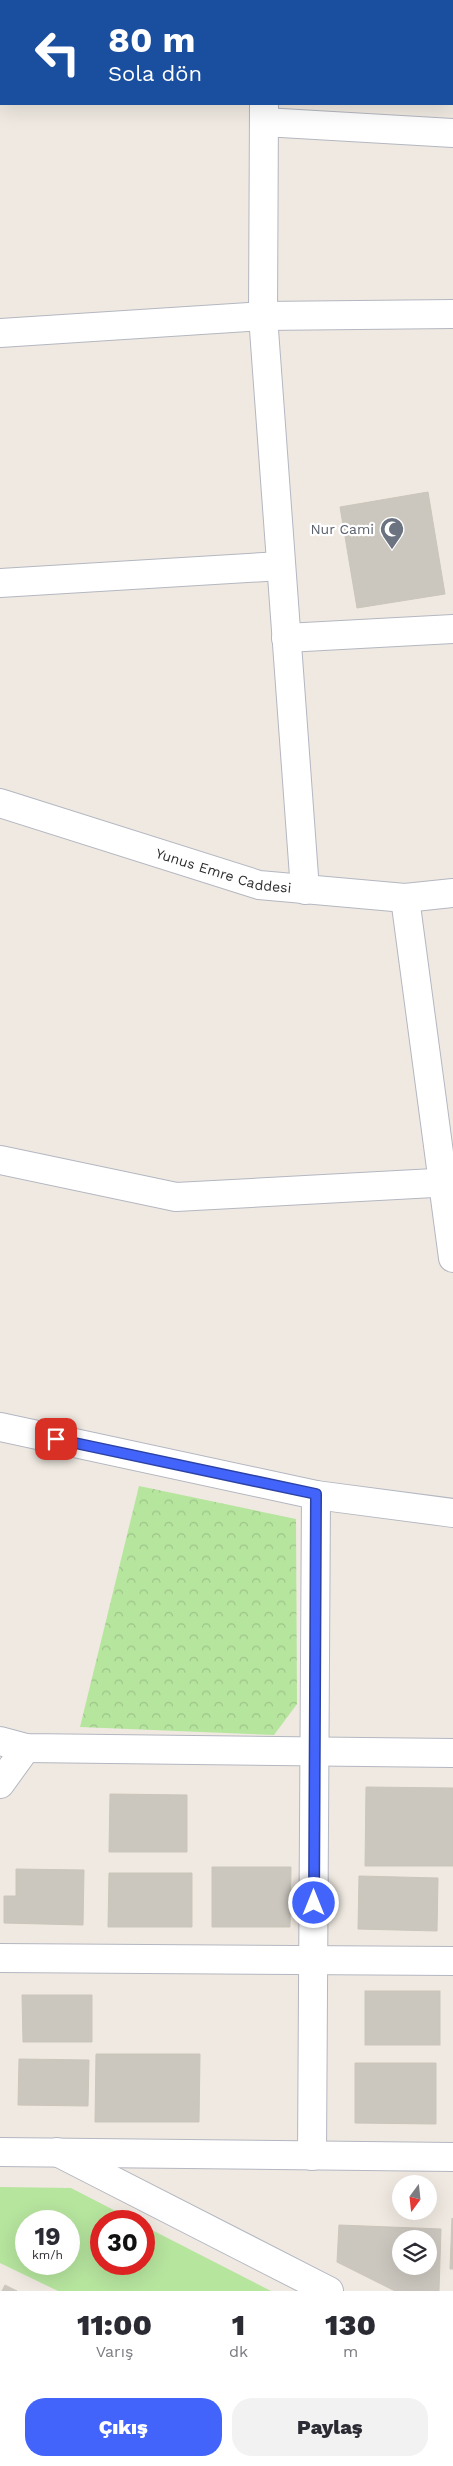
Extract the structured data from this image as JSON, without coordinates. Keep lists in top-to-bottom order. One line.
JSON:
{"streets":{"street":["Yunus Emre Caddesi"]},"places":{"mosque":["Nur Cami"]},"north":"bottom","page":{"turn":["80 m","Sola dön"],"speed":"19 km/h","limit":"30","eta":["11:00","Varış","1","dk","130","m"],"buttons":["Çıkış","Paylaş"]}}
